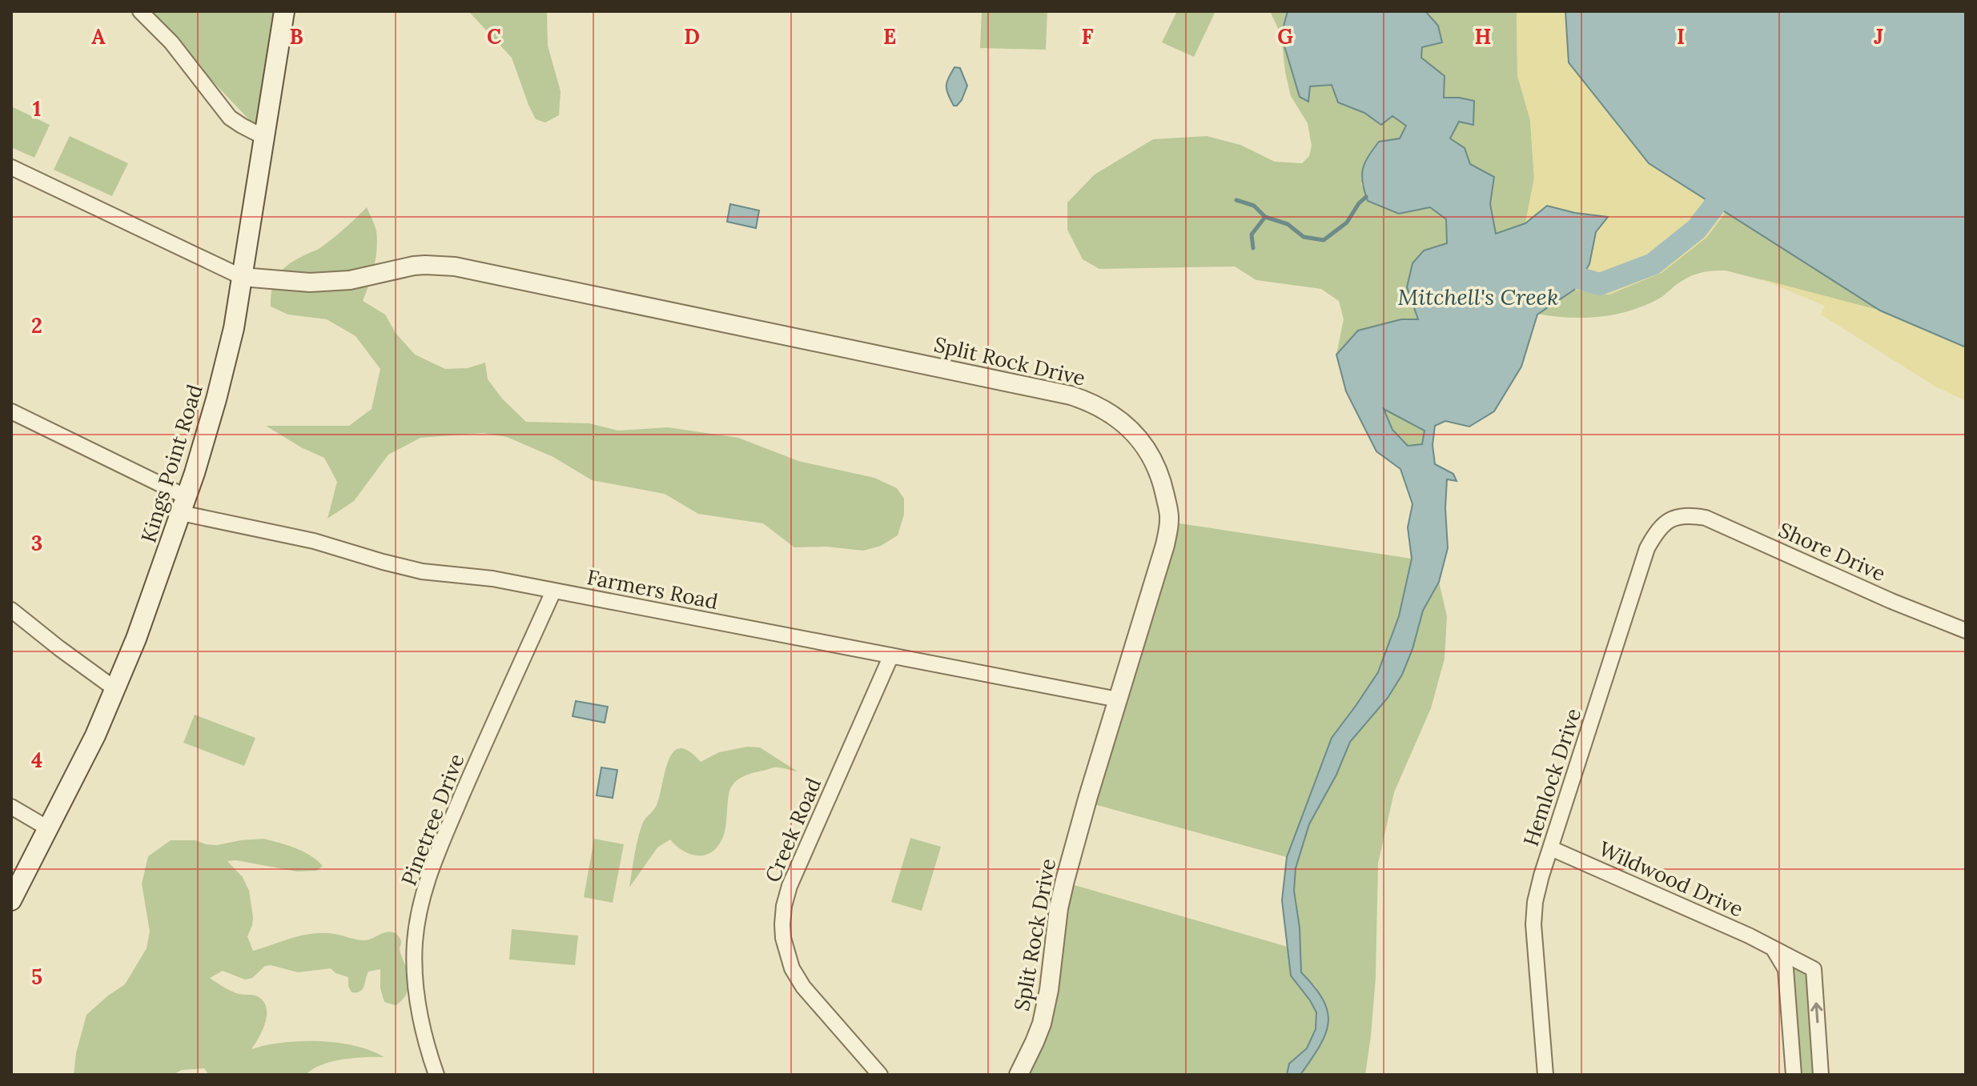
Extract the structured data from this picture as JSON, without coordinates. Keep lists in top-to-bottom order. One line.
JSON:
{"streets":{"main road":["Kings Point Road"],"street":["Split Rock Drive","Shore Drive","Farmers Road","Hemlock Drive","Pinetree Drive","Creek Road","Wildwood Drive"]},"crossings":[["Split Rock Drive","Kings Point Road"],["Split Rock Drive","Farmers Road"],["Kings Point Road","Farmers Road"],["Shore Drive","Hemlock Drive"],["Farmers Road","Pinetree Drive"],["Farmers Road","Creek Road"],["Hemlock Drive","Wildwood Drive"]],"water":["Mitchell's Creek"],"grid":{"columns":["A","B","C","D","E","F","G","H","I","J"],"rows":["1","2","3","4","5"]}}
